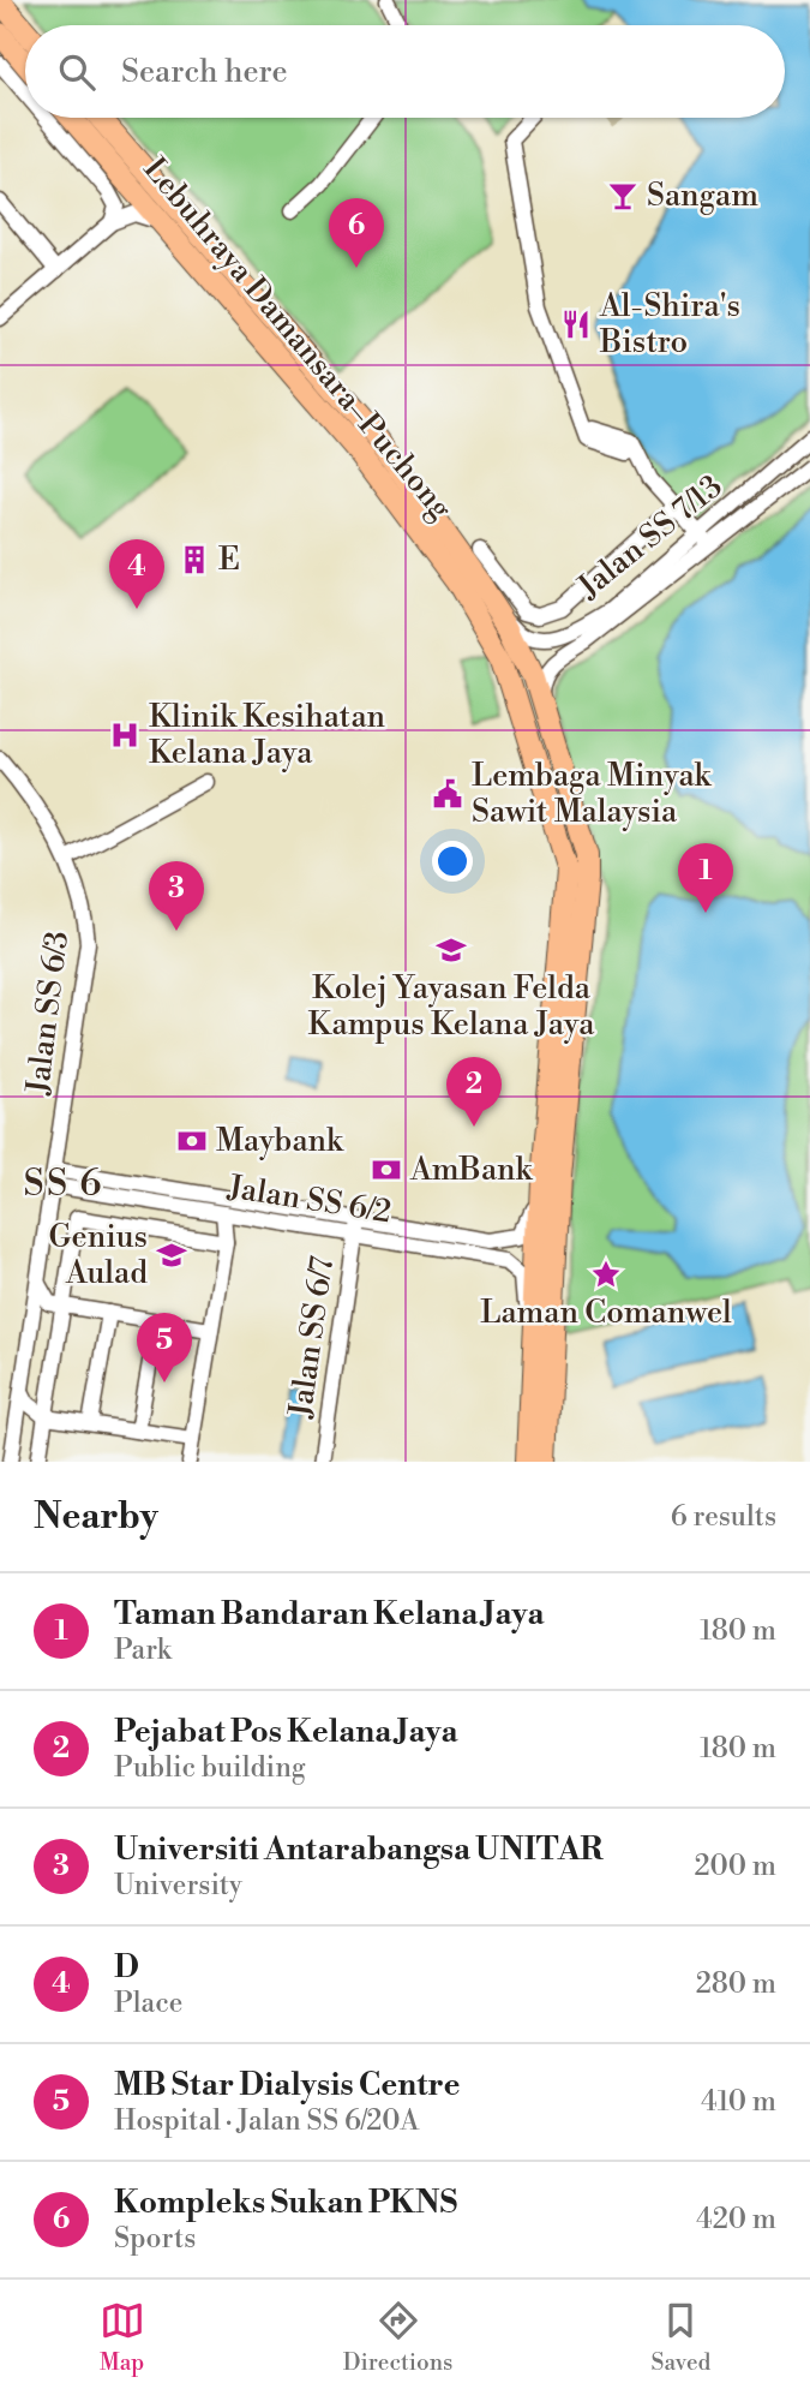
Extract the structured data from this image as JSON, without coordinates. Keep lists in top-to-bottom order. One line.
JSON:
{"streets":{"highway":["Lebuhraya Damansara–Puchong"],"street":["Jalan SS 7/13","Jalan SS 6/3","Jalan SS 6/2","Jalan SS 6/7"]},"crossings":[["Lebuhraya Damansara–Puchong","Jalan SS 7/13"],["Jalan SS 6/3","Jalan SS 6/2"],["Jalan SS 6/2","Jalan SS 6/7"]],"districts":["SS 6"],"places":{"bar":["Sangam"],"restaurant":["Al-Shira's Bistro"],"building":["E"],"hospital":["Klinik Kesihatan Kelana Jaya"],"public building":["Lembaga Minyak Sawit Malaysia"],"school or university":["Kolej Yayasan Felda Kampus Kelana Jaya","Genius Aulad"],"bank":["Maybank","AmBank"],"place":["Laman Comanwel"]},"page":{"search":"Search here","pins":["6","4","1","3","2","5"],"heading":["Nearby","6 results"],"list":[{"mark":"1","name":"Taman Bandaran Kelana Jaya","note":"Park","value":"180 m"},{"mark":"2","name":"Pejabat Pos Kelana Jaya","note":"Public building","value":"180 m"},{"mark":"3","name":"Universiti Antarabangsa UNITAR","note":"University","value":"200 m"},{"mark":"4","name":"D","note":"Place","value":"280 m"},{"mark":"5","name":"MB Star Dialysis Centre","note":"Hospital · Jalan SS 6/20A","value":"410 m"},{"mark":"6","name":"Kompleks Sukan PKNS","note":"Sports","value":"420 m"}],"nav":["Map","Directions","Saved"]}}
